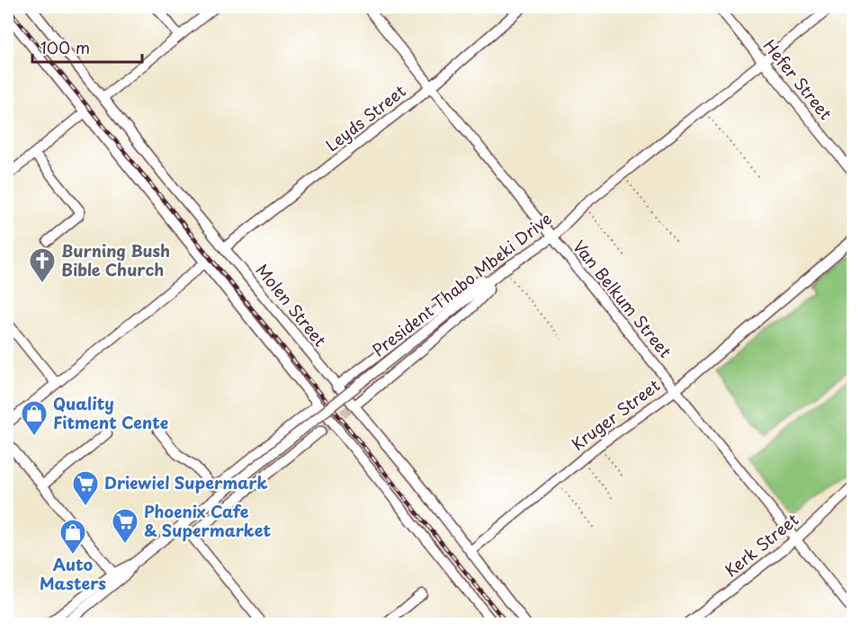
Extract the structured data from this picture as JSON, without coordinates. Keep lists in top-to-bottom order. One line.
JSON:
{"streets":{"street":["Hefer Street","Leyds Street","President Thabo Mbeki Drive","Van Belkum Street","Molen Street","Kruger Street","Kerk Street"]},"crossings":[["Hefer Street","President Thabo Mbeki Drive"],["Leyds Street","Van Belkum Street"],["Leyds Street","Molen Street"],["President Thabo Mbeki Drive","Van Belkum Street"],["Van Belkum Street","Kruger Street"],["Van Belkum Street","Kerk Street"],["Molen Street","Kruger Street"]],"places":{"church":["Burning Bush Bible Church"],"shop":["Quality Fitment Cente","Auto Masters"],"supermarket":["Driewiel Supermark","Phoenix Cafe & Supermarket"]},"scale_bar":"100 m"}
